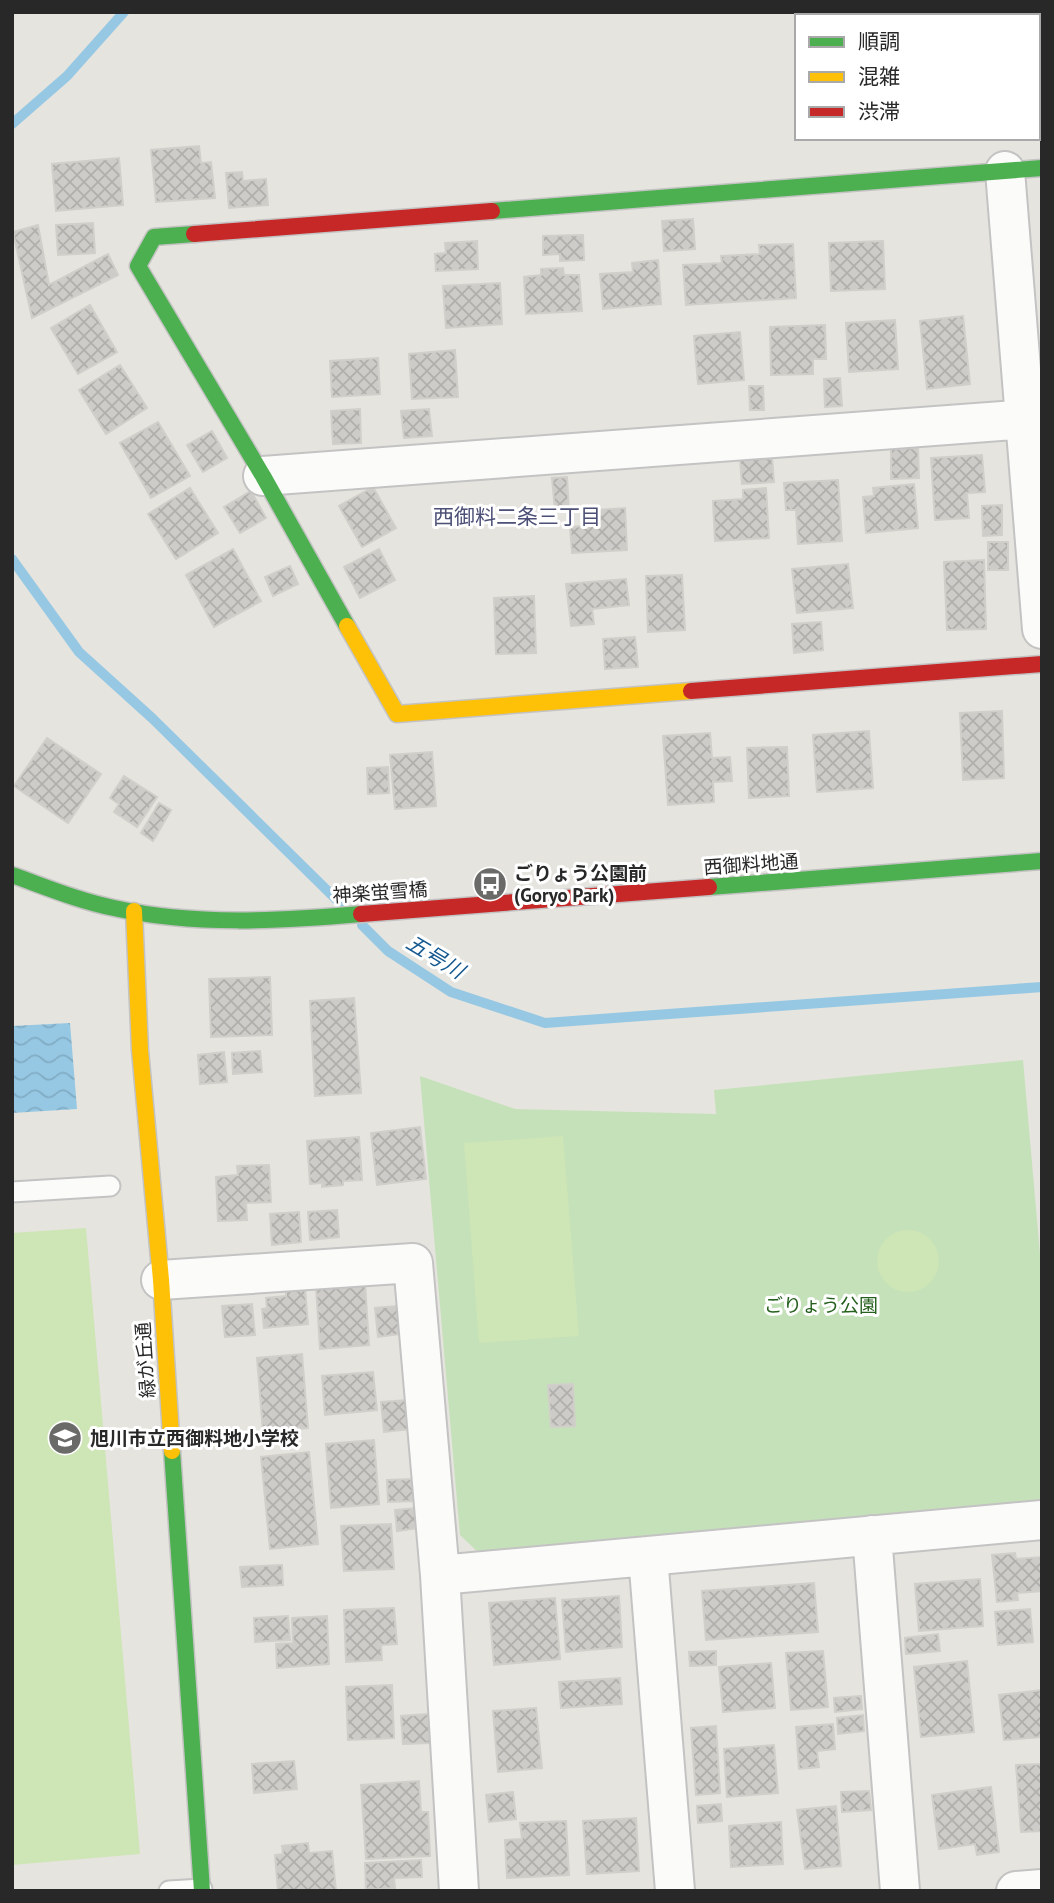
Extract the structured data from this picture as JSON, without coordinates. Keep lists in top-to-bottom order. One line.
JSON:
{"streets":{"street":["西御料地通","神楽蛍雪橋","緑が丘通"]},"crossings":[["西御料地通","神楽蛍雪橋"],["神楽蛍雪橋","緑が丘通"]],"districts":["西御料二条三丁目"],"water":["五号川"],"parks":["ごりょう公園"],"places":{"bus stop":["ごりょう公園前 (Goryo Park)"],"school or university":["旭川市立西御料地小学校"]},"legend":["順調","混雑","渋滞"]}
